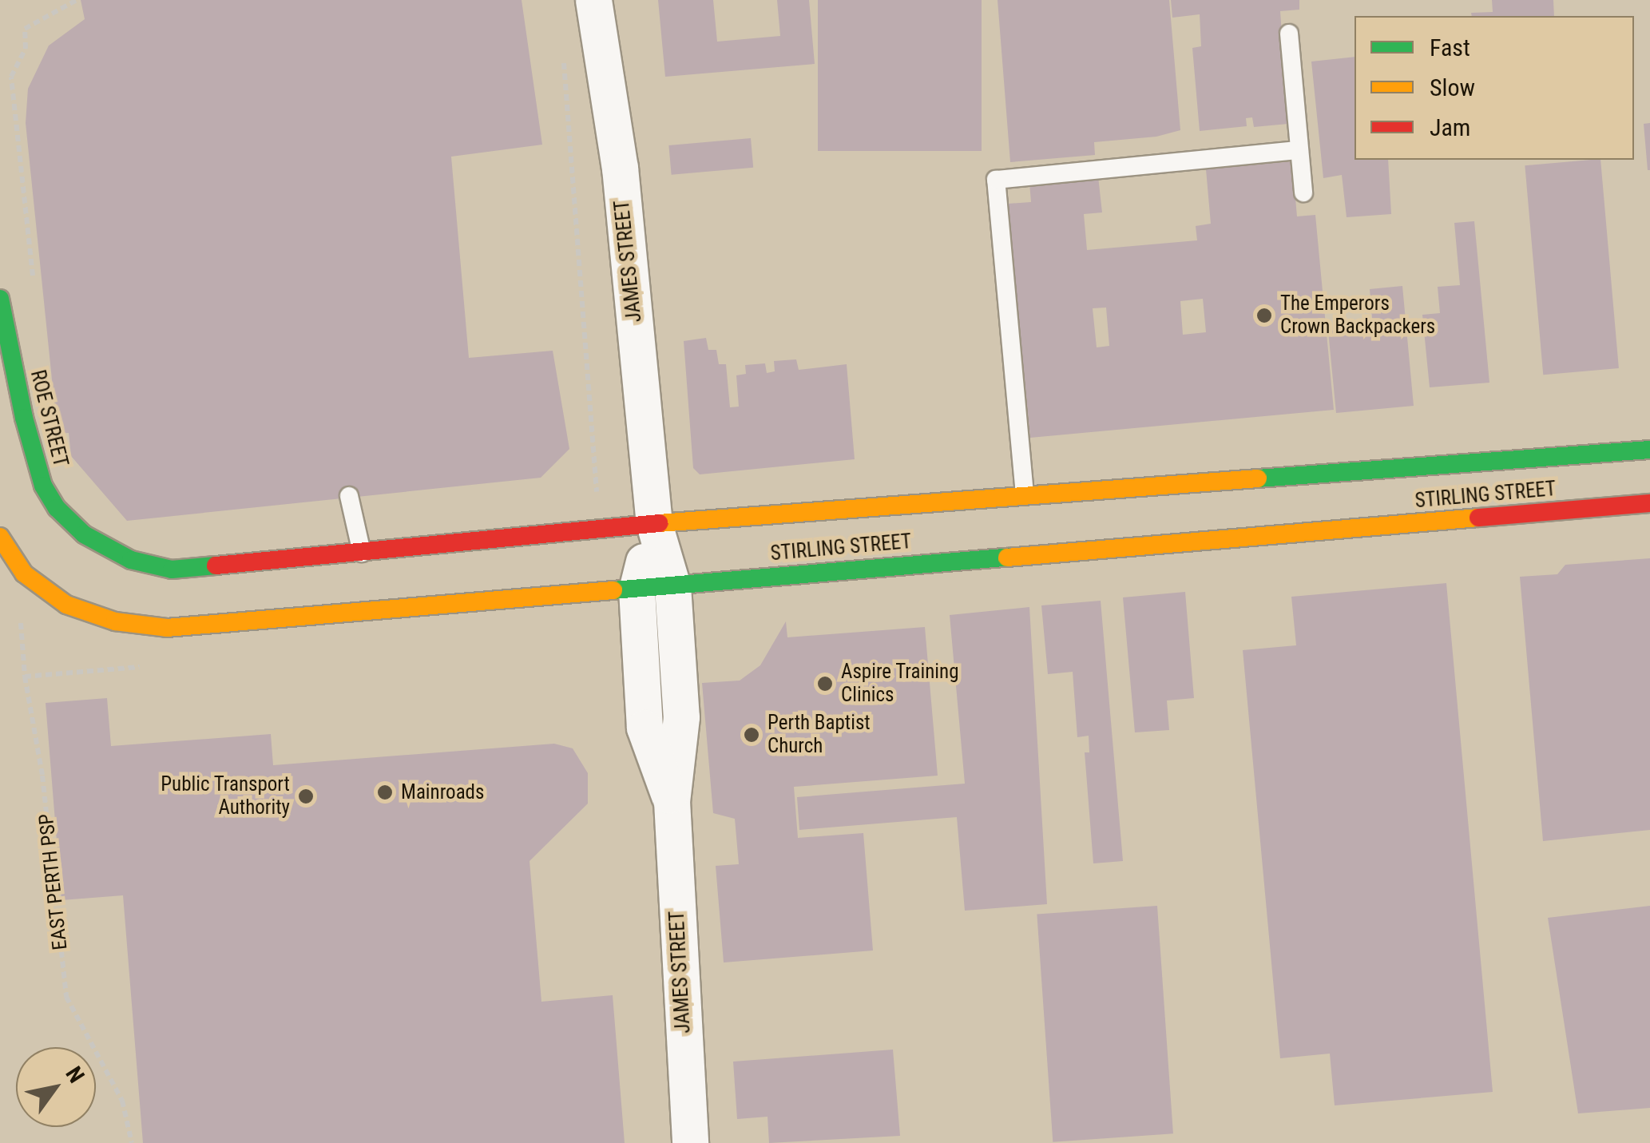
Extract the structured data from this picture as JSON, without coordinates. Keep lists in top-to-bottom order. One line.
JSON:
{"streets":{"street":["JAMES STREET","ROE STREET","STIRLING STREET"],"path":["EAST PERTH PSP"]},"crossings":[["JAMES STREET","STIRLING STREET"],["ROE STREET","STIRLING STREET"]],"places":["The Emperors Crown Backpackers","Aspire Training Clinics","Perth Baptist Church","Mainroads","Public Transport Authority"],"legend":["Fast","Slow","Jam"],"north":"top right"}
